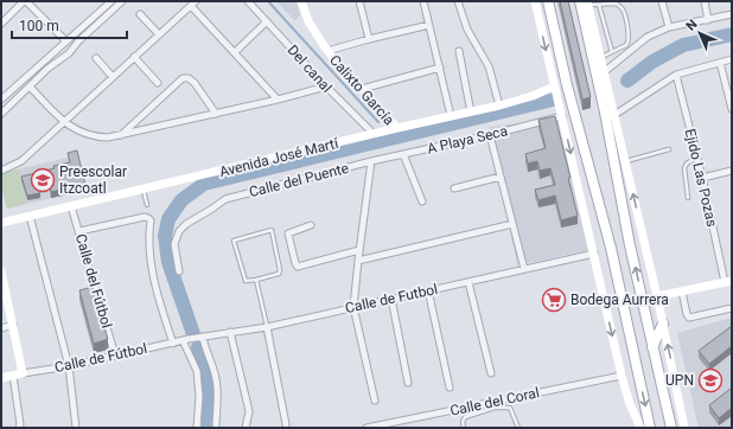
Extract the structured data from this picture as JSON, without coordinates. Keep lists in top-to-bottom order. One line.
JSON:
{"streets":{"main road":["Calixto García","Avenida José Martí","Calle de Fútbol"],"street":["Del canal","A Playa Seca","Ejido Las Pozas","Calle del Puente","Calle del Fútbol","Calle de Futbol","Calle del Coral"]},"crossings":[["Del canal","Avenida José Martí"],["Calixto García","Avenida José Martí"],["A Playa Seca","Calle del Puente"],["Avenida José Martí","Calle del Fútbol"],["Calle del Fútbol","Calle de Fútbol"],["Calle de Futbol","Calle de Fútbol"]],"places":{"school or university":["Preescolar Itzcoatl","UPN"],"supermarket":["Bodega Aurrera"]},"scale_bar":"100 m","north":"top left"}
